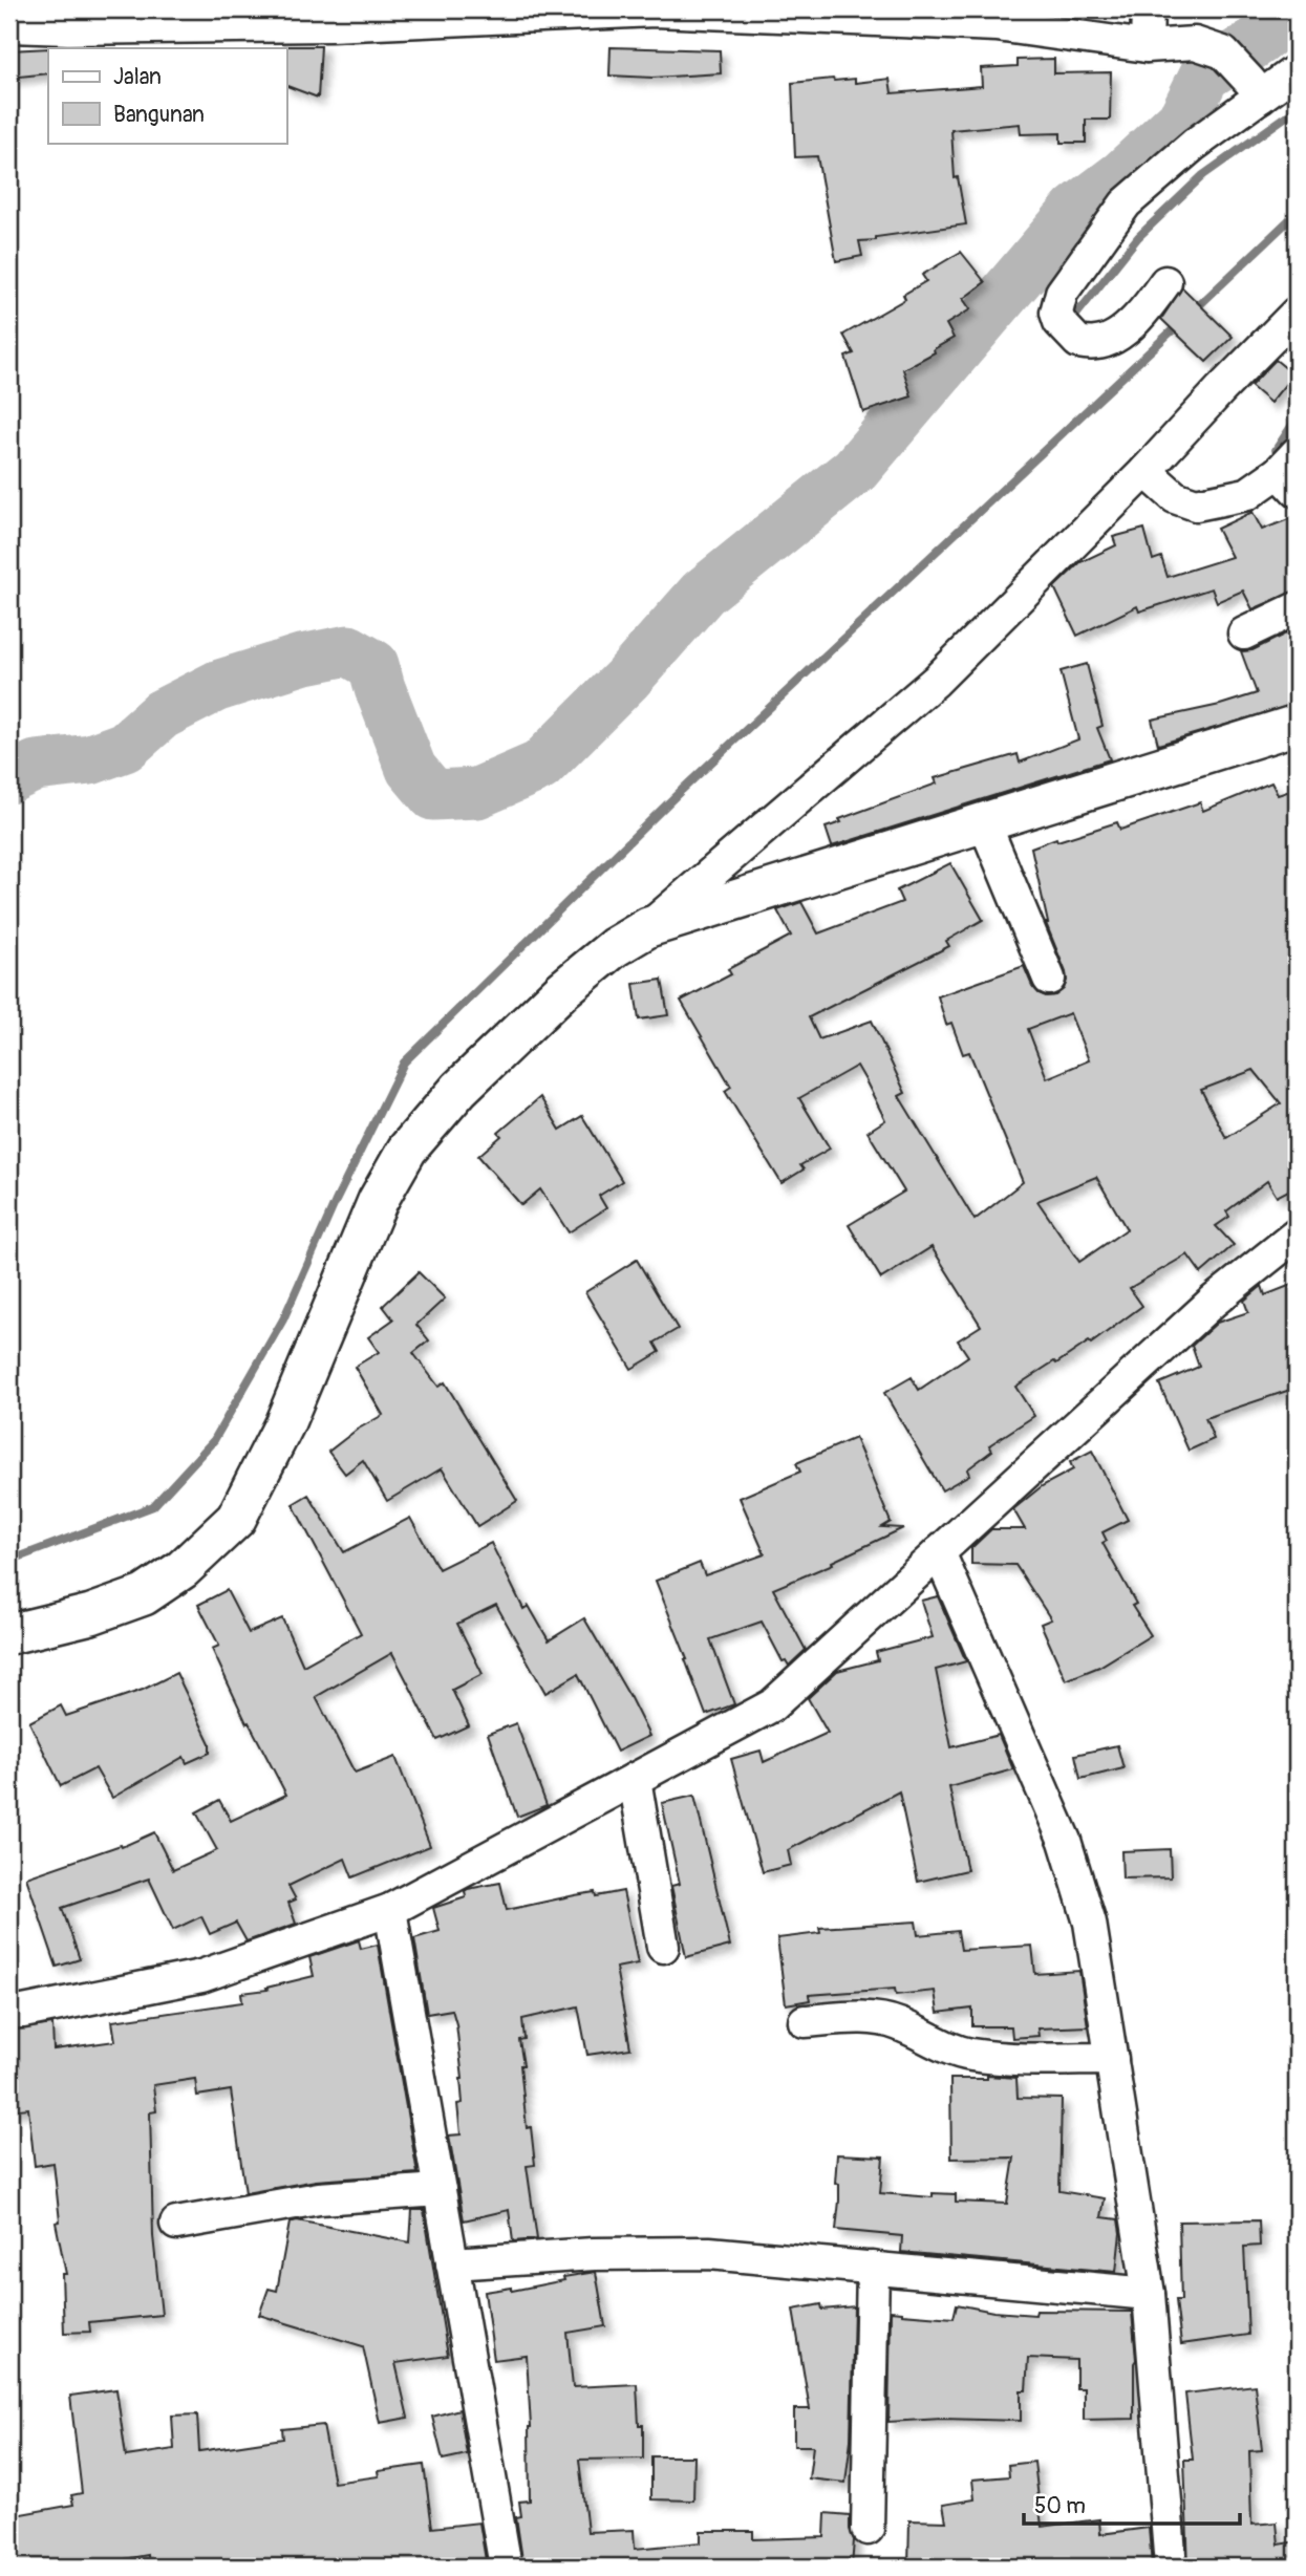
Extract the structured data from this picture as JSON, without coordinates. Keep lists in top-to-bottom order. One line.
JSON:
{"legend":["Jalan","Bangunan"],"scale_bar":"50 m"}
